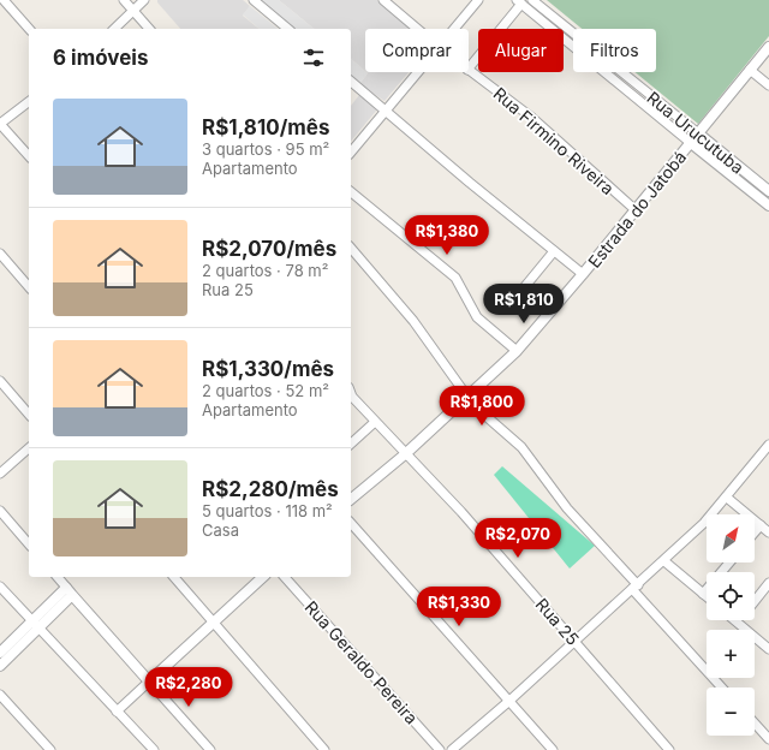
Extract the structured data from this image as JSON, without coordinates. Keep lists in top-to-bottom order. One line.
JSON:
{"streets":{"street":["Rua Urucutuba","Rua Firmino Riveira","Estrada do Jatobá","Rua 25","Rua Geraldo Pereira"]},"crossings":[["Rua Urucutuba","Estrada do Jatobá"],["Rua Firmino Riveira","Estrada do Jatobá"],["Estrada do Jatobá","Rua 25"]],"north":"top right","page":{"chip":["Comprar","Alugar","Filtros"],"heading":"6 imóveis","list":[{"name":"R$1,810/mês","note":"3 quartos · 95 m² · Apartamento"},{"name":"R$2,070/mês","note":"2 quartos · 78 m² · Rua 25"},{"name":"R$1,330/mês","note":"2 quartos · 52 m² · Apartamento"},{"name":"R$2,280/mês","note":"5 quartos · 118 m² · Casa"}],"price":["R$1,380","R$1,810","R$1,800","R$2,070","R$1,330","R$2,280"],"map_buttons":["+","−"]}}
